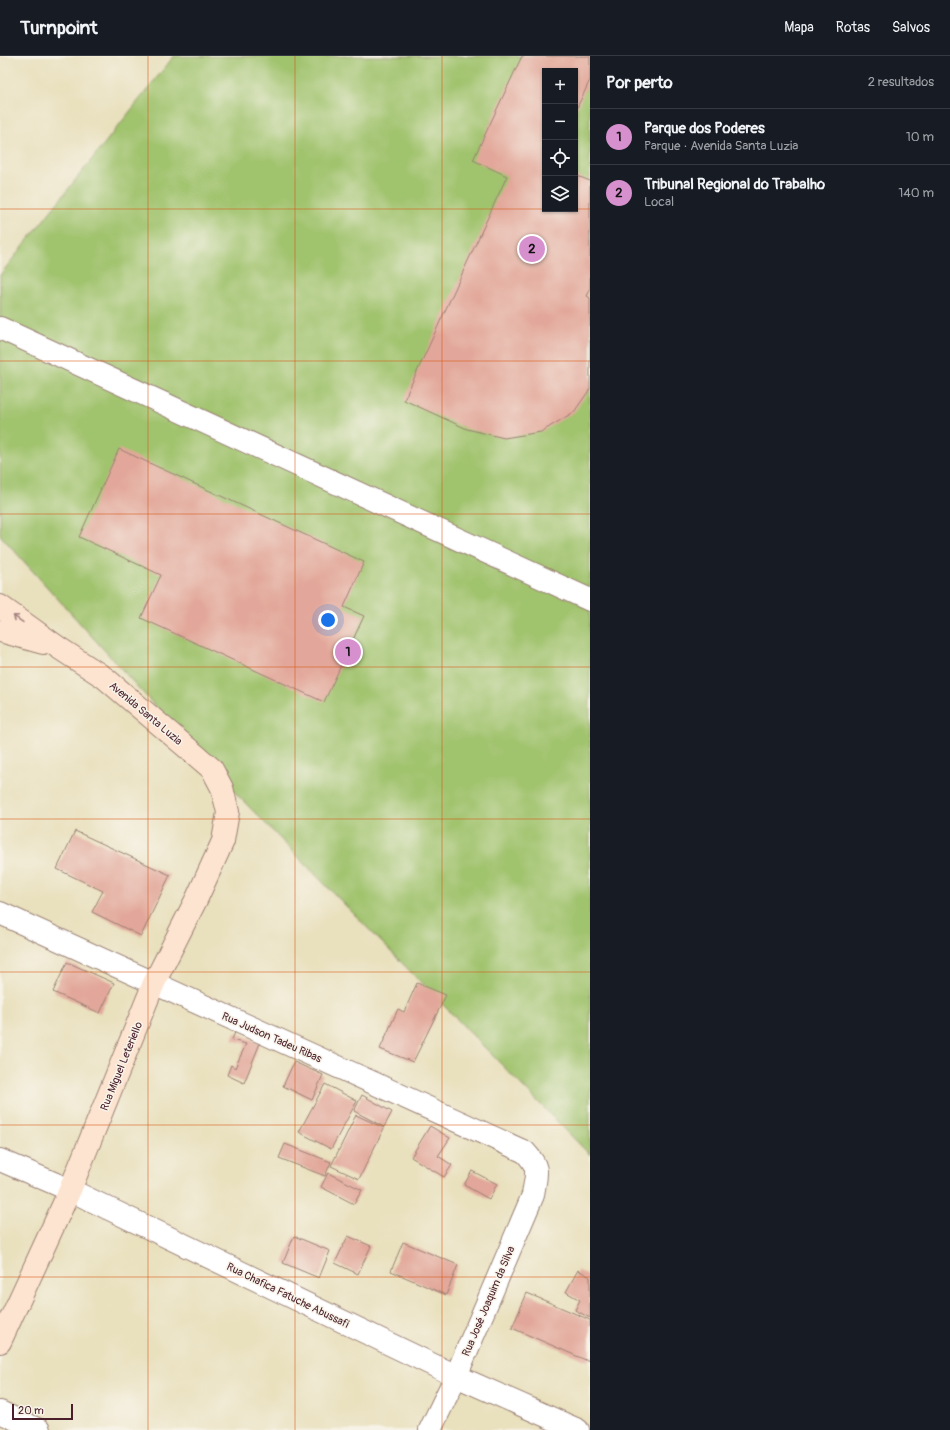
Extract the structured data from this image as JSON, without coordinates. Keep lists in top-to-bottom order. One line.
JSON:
{"streets":{"street":["Avenida Santa Luzia","Rua Judson Tadeu Ribas","Rua Miguel Leteriello","Rua Chafica Fatuche Abussafi","Rua José Joaquim da Silva"]},"crossings":[["Avenida Santa Luzia","Rua Miguel Leteriello"],["Rua Judson Tadeu Ribas","Rua Miguel Leteriello"],["Rua Judson Tadeu Ribas","Rua José Joaquim da Silva"],["Rua Miguel Leteriello","Rua Chafica Fatuche Abussafi"],["Rua Chafica Fatuche Abussafi","Rua José Joaquim da Silva"]],"scale_bar":"20 m","page":{"header":"Turnpoint","nav":["Mapa","Rotas","Salvos"],"heading":["Por perto","2 resultados"],"map_buttons":["+","−"],"list":[{"mark":"1","name":"Parque dos Poderes","note":"Parque · Avenida Santa Luzia","value":"10 m"},{"mark":"2","name":"Tribunal Regional do Trabalho","note":"Local","value":"140 m"}],"pins":["2","1"],"scale":"20 m"}}
